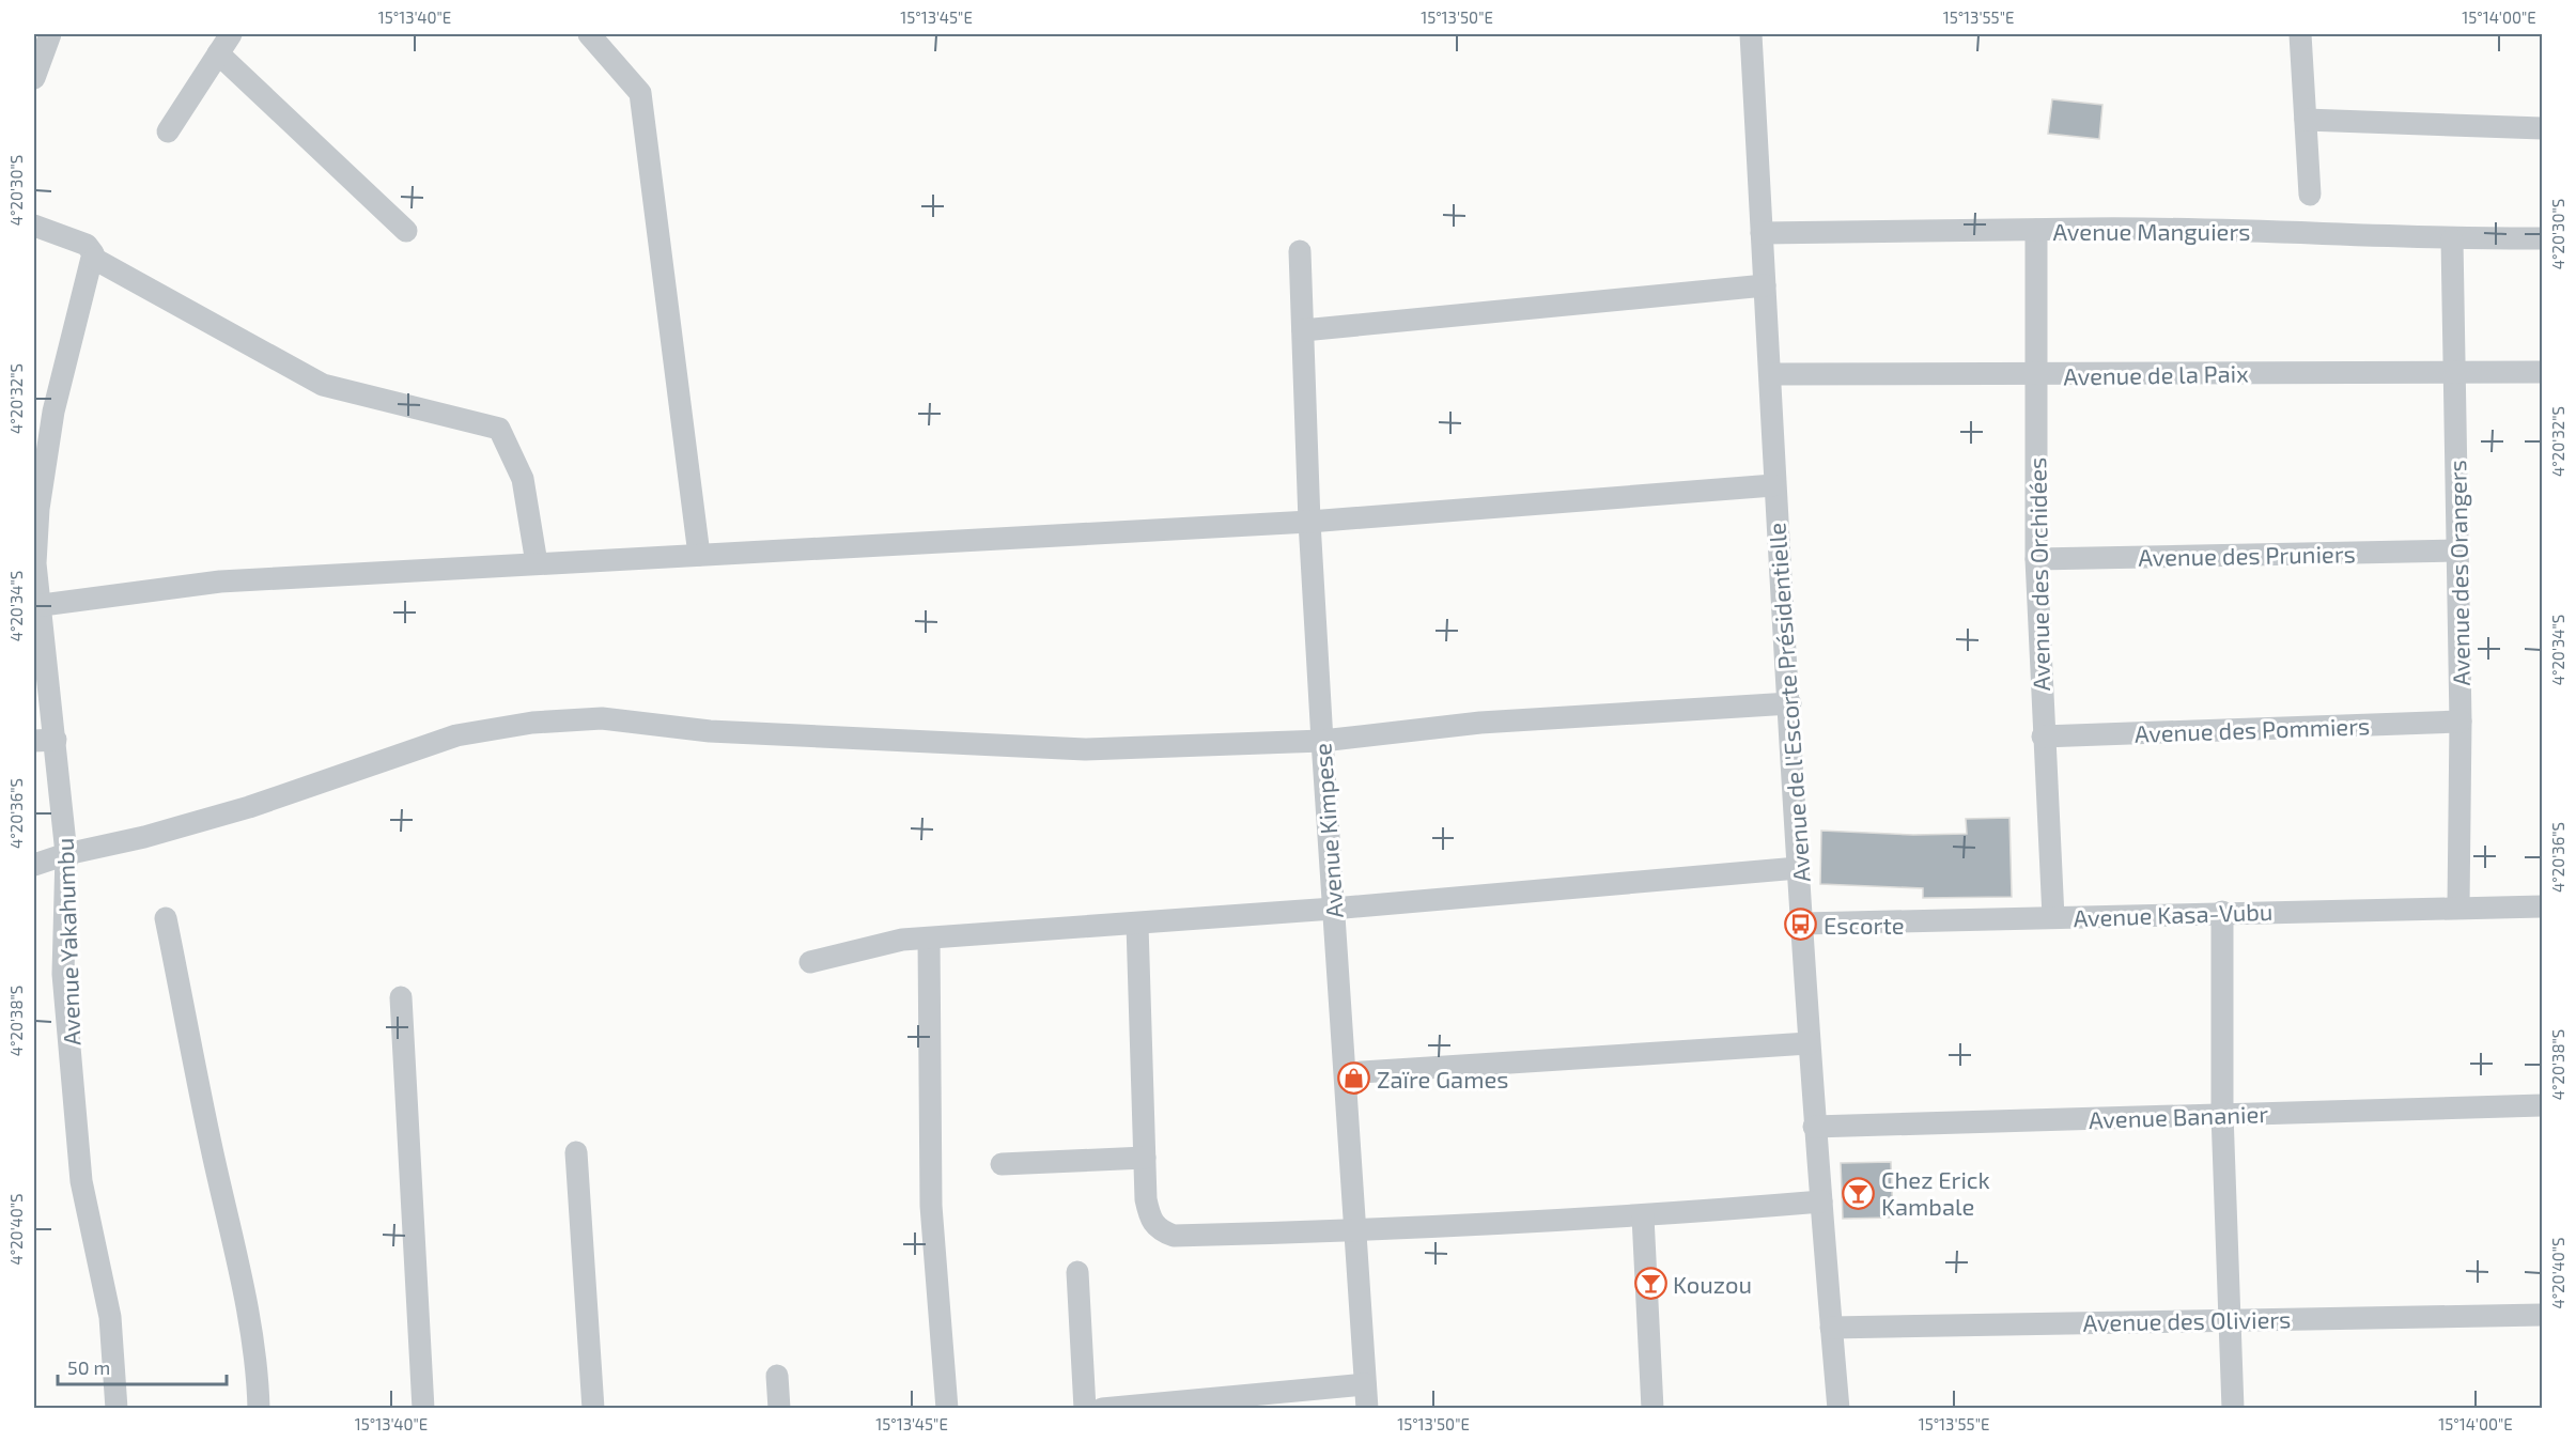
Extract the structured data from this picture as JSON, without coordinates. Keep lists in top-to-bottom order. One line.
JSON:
{"streets":{"street":["Avenue Manguiers","Avenue de la Paix","Avenue des Pruniers","Avenue des Orangers","Avenue des Orchidées","Avenue de l'Escorte Présidentielle","Avenue des Pommiers","Avenue Kimpese","Avenue Kasa-Vubu","Avenue Yakahumbu","Avenue Bananier","Avenue des Oliviers"]},"crossings":[["Avenue Manguiers","Avenue des Orangers"],["Avenue Manguiers","Avenue des Orchidées"],["Avenue Manguiers","Avenue de l'Escorte Présidentielle"],["Avenue de la Paix","Avenue des Orangers"],["Avenue de la Paix","Avenue des Orchidées"],["Avenue de la Paix","Avenue de l'Escorte Présidentielle"],["Avenue des Pruniers","Avenue des Orangers"],["Avenue des Pruniers","Avenue des Orchidées"],["Avenue des Orangers","Avenue des Pommiers"],["Avenue des Orangers","Avenue Kasa-Vubu"],["Avenue des Orchidées","Avenue des Pommiers"],["Avenue des Orchidées","Avenue Kasa-Vubu"],["Avenue de l'Escorte Présidentielle","Avenue Kasa-Vubu"],["Avenue de l'Escorte Présidentielle","Avenue Bananier"],["Avenue de l'Escorte Présidentielle","Avenue des Oliviers"]],"places":{"bus stop":["Escorte"],"shop":["Zaïre Games"],"bar":["Chez Erick Kambale","Kouzou"]},"scale_bar":"50 m","coordinates":["15°13'40\"E","15°13'45\"E","15°13'50\"E","15°13'55\"E","15°14'00\"E","4°20'30\"S","4°20'32\"S","4°20'34\"S","4°20'36\"S","4°20'38\"S","4°20'40\"S"]}
